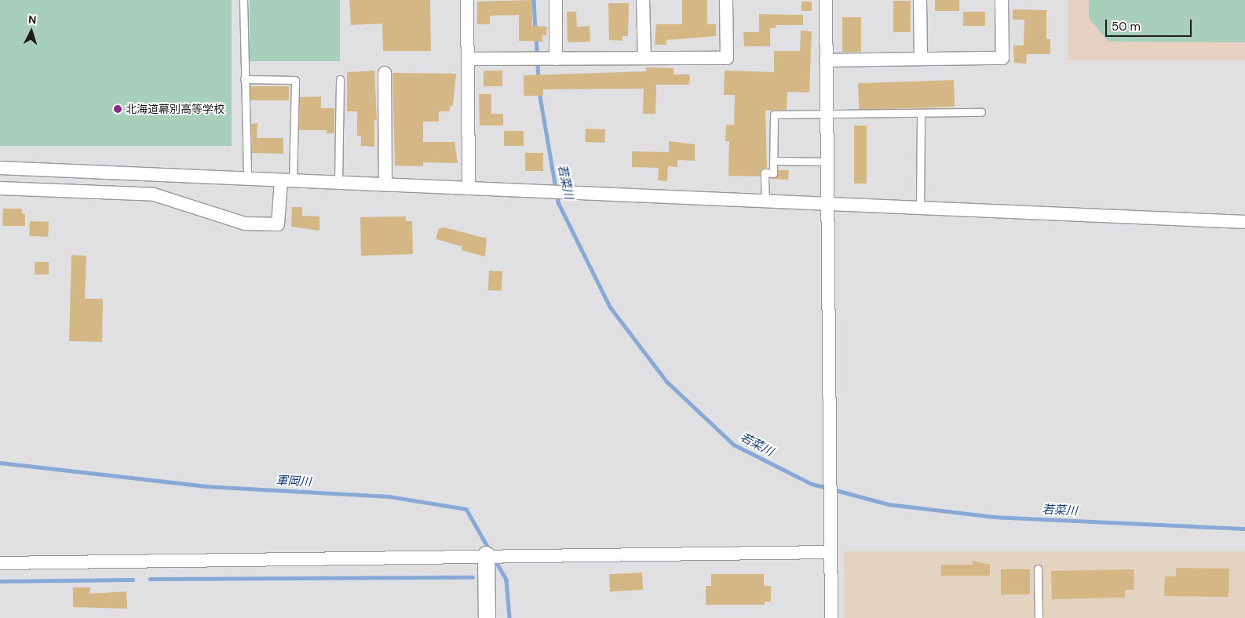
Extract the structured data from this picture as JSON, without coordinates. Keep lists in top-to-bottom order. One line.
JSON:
{"water":["若菜川","軍岡川"],"places":["北海道幕別高等学校"],"scale_bar":"50 m","north":"top"}
